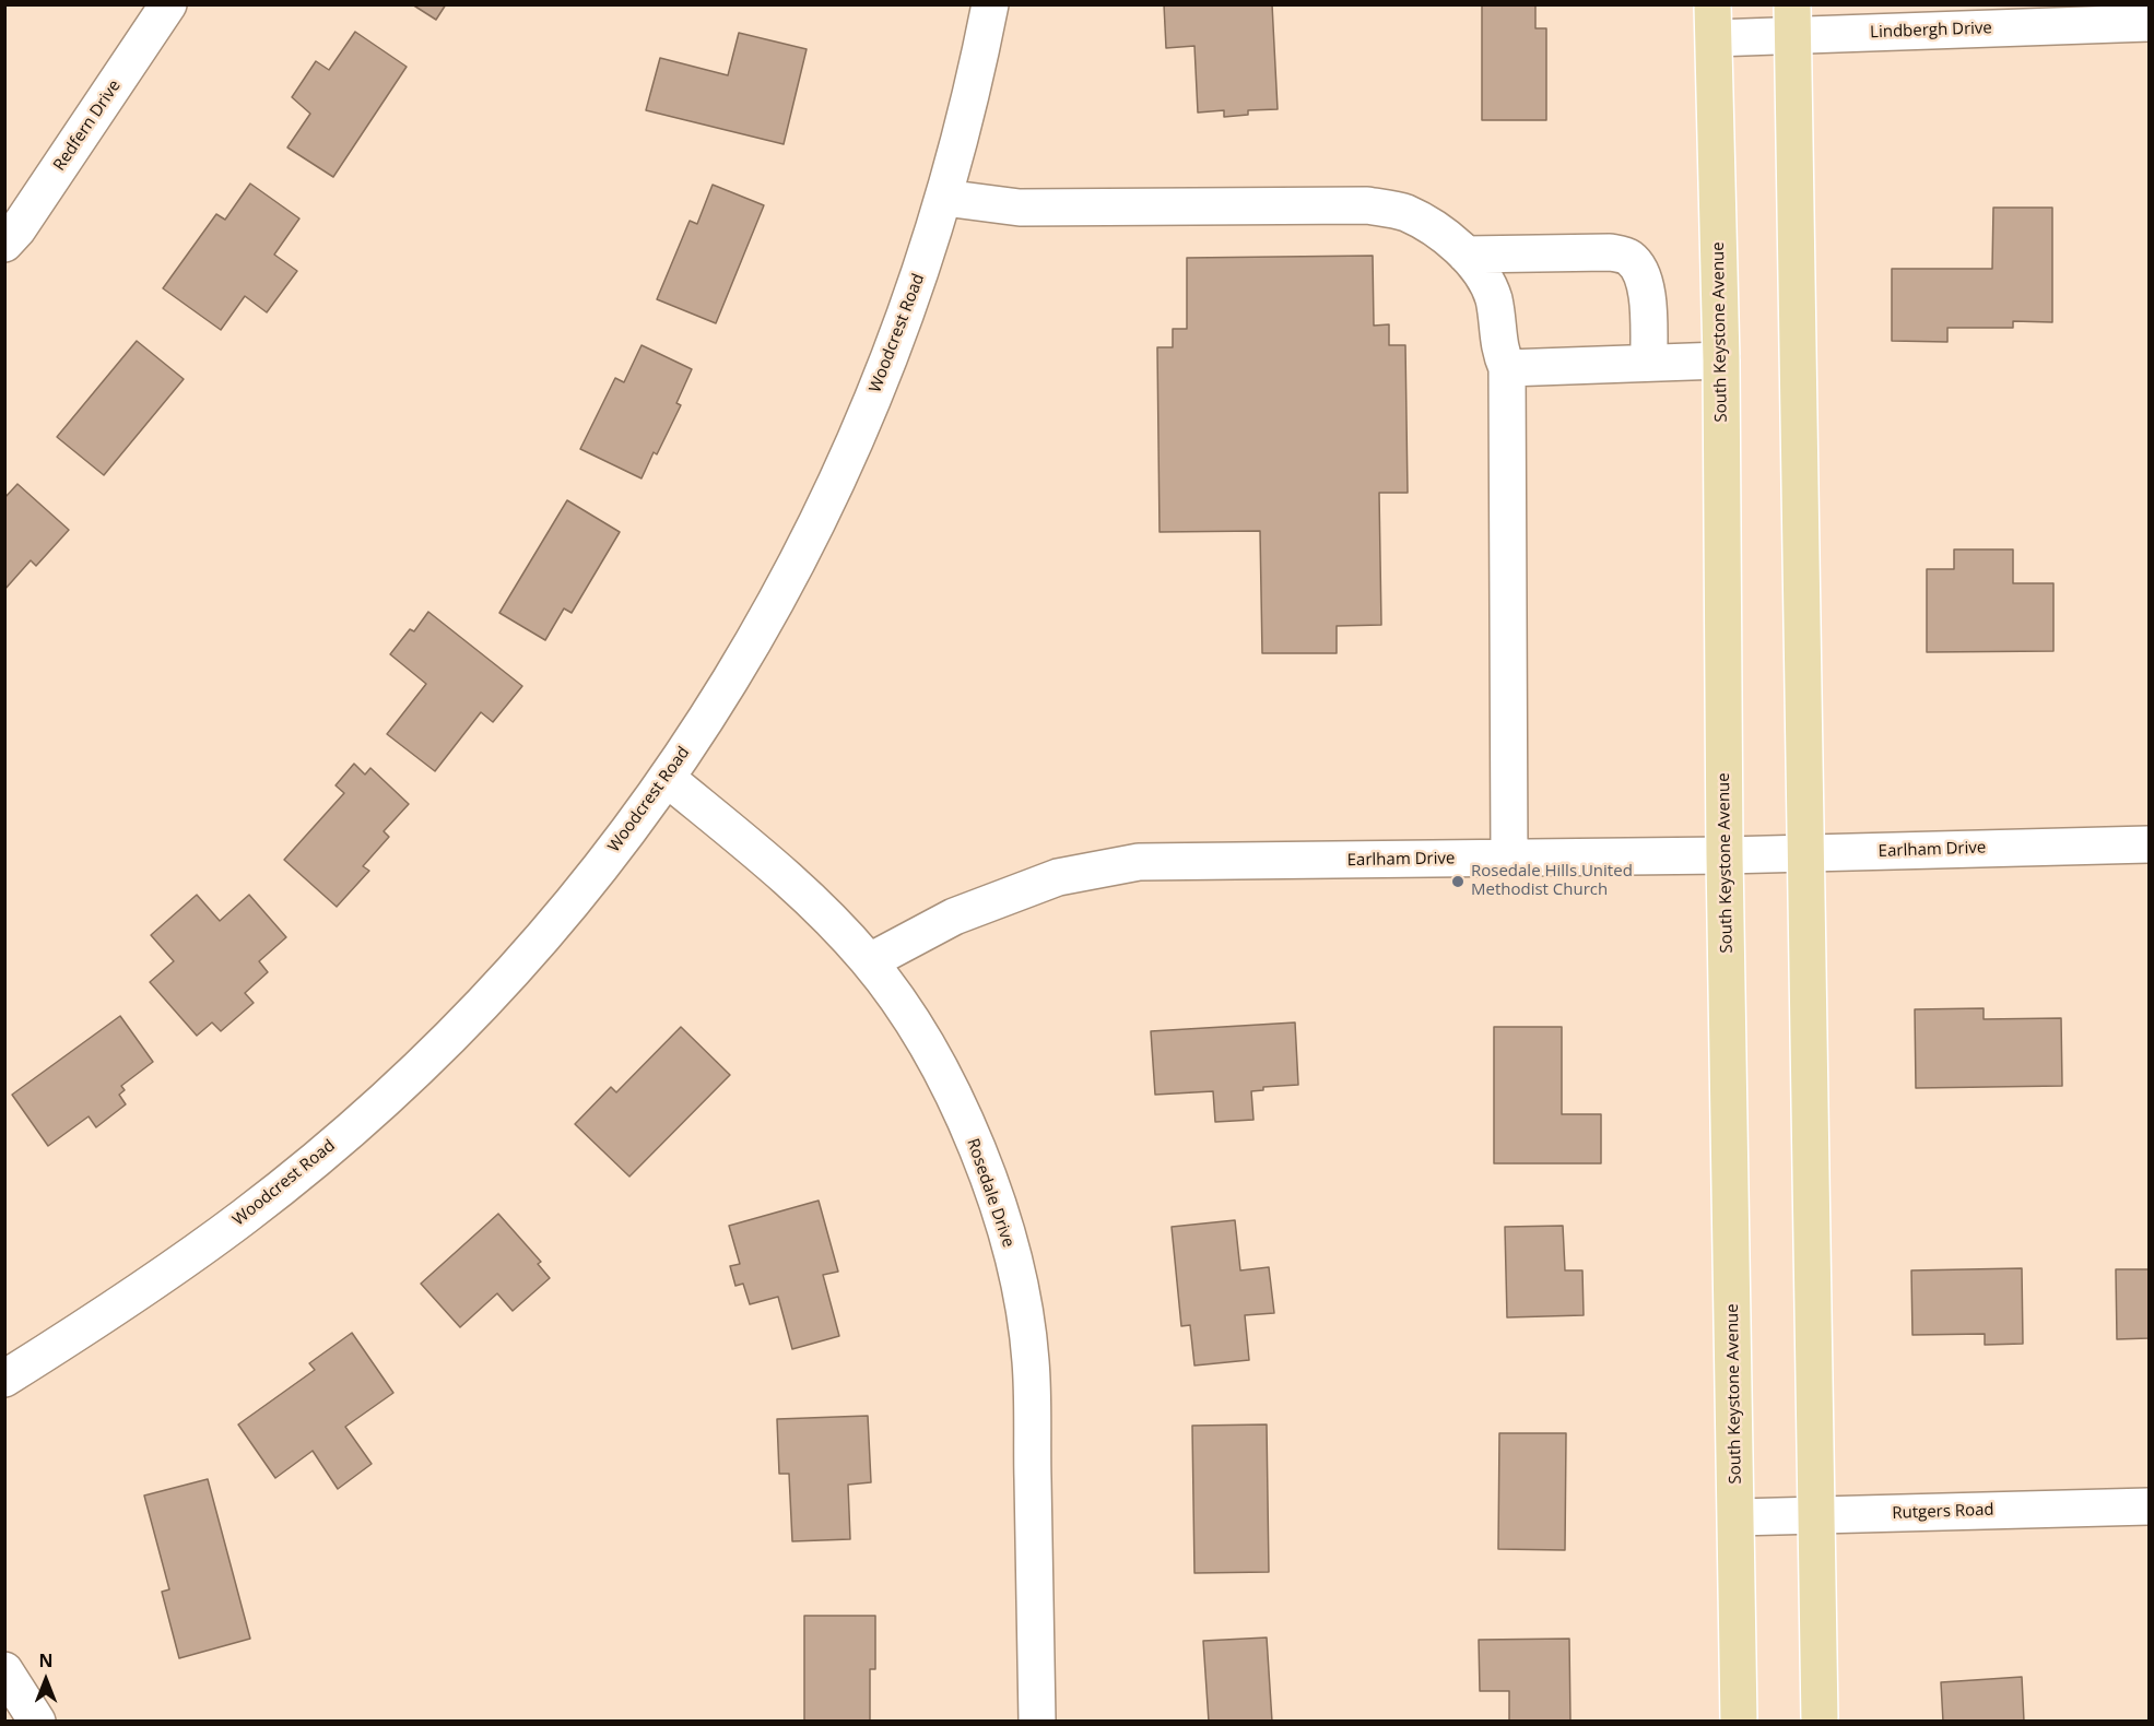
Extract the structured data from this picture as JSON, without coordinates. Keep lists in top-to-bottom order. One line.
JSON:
{"streets":{"main road":["South Keystone Avenue"],"street":["Lindbergh Drive","Redfern Drive","Woodcrest Road","Earlham Drive","Rosedale Drive","Rutgers Road"]},"crossings":[["Lindbergh Drive","South Keystone Avenue"],["South Keystone Avenue","Earlham Drive"],["South Keystone Avenue","Rutgers Road"],["Woodcrest Road","Rosedale Drive"],["Earlham Drive","Rosedale Drive"]],"places":["Rosedale Hills United Methodist Church"],"north":"top"}
